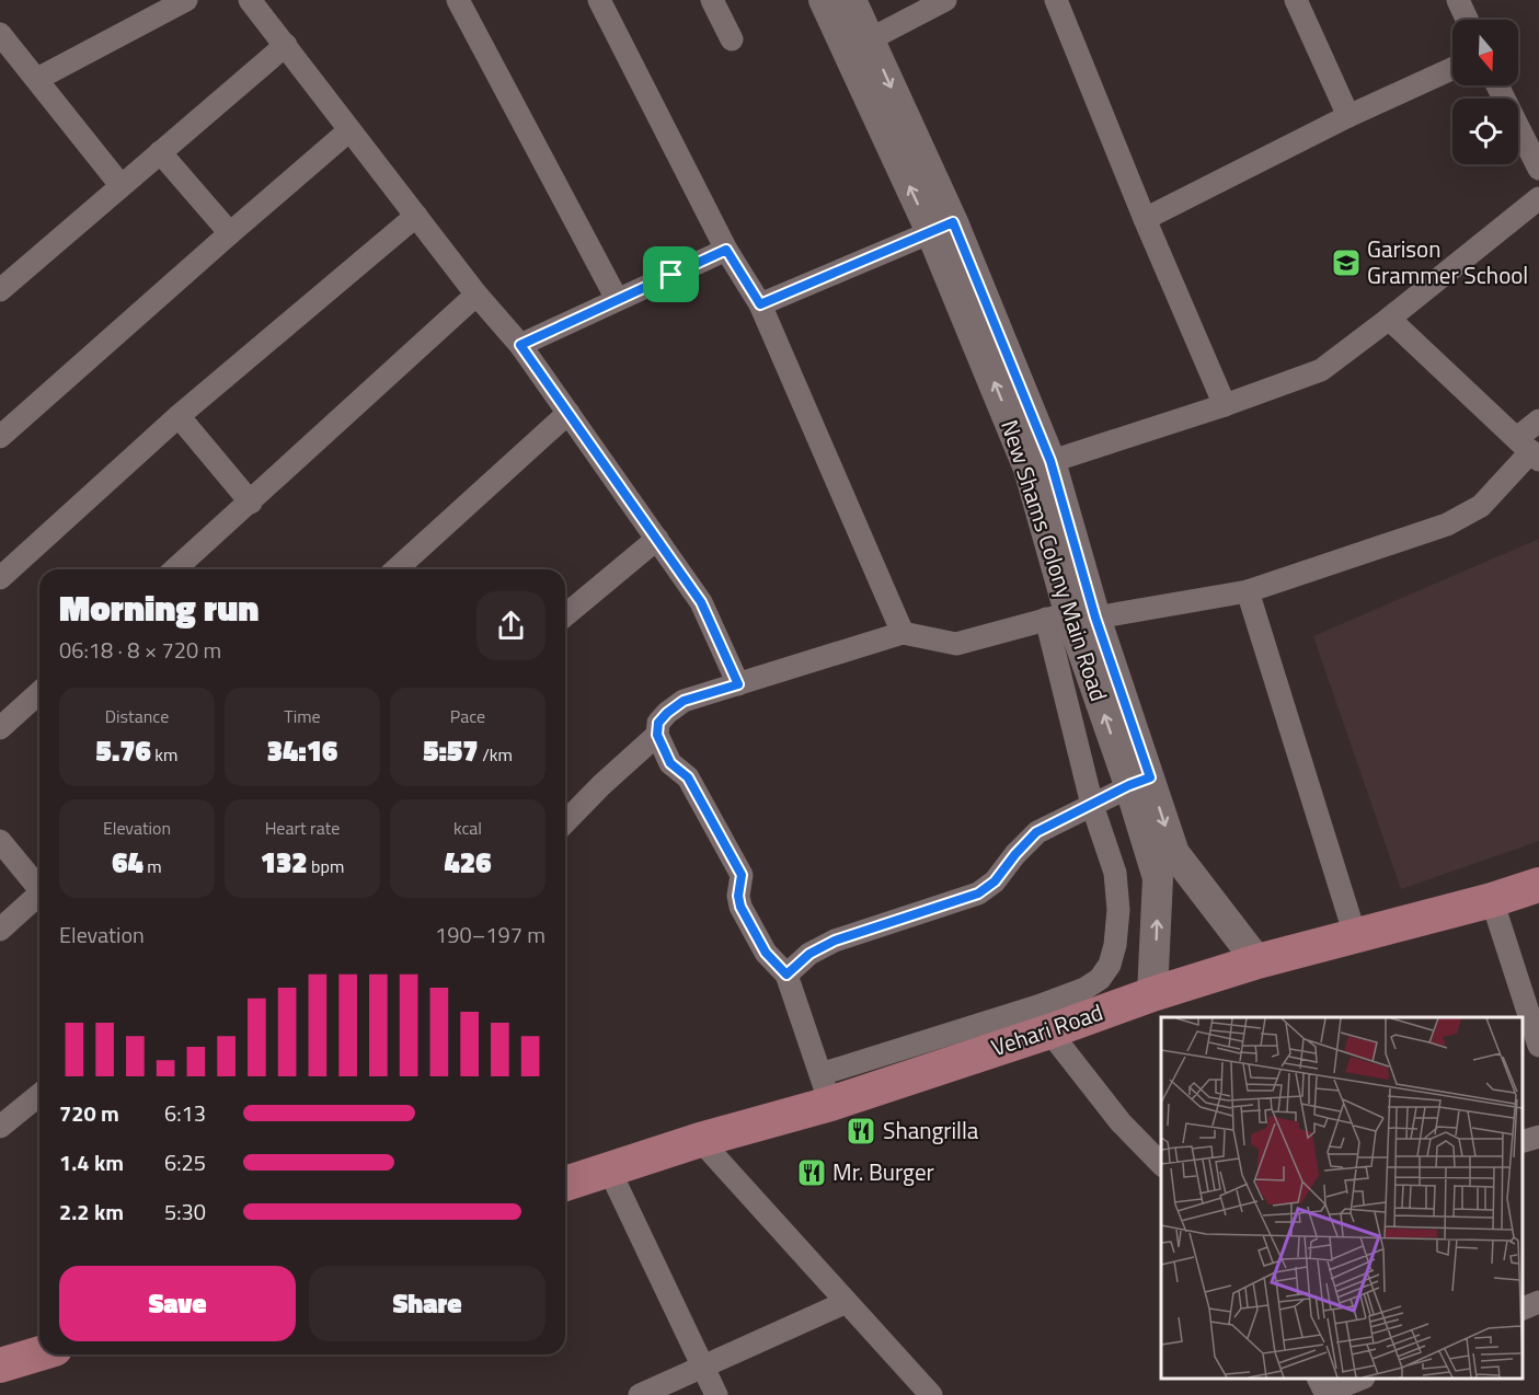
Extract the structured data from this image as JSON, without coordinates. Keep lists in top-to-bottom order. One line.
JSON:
{"streets":{"main road":["New Shams Colony Main Road","Vehari Road"]},"crossings":[["New Shams Colony Main Road","Vehari Road"]],"places":{"school or university":["Garison Grammer School"],"restaurant":["Shangrilla","Mr. Burger"]},"north":"bottom","page":{"heading":["Morning run","06:18 · 8 × 720 m"],"stats":[["Distance","5.76 km"],["Time","34:16"],["Pace","5:57 /km"],["Elevation","64 m"],["Heart rate","132 bpm"],["kcal","426"]],"chart":["Elevation","190–197 m"],"list":[{"name":"720 m","note":"6:13"},{"name":"1.4 km","note":"6:25"},{"name":"2.2 km","note":"5:30"}],"buttons":["Save","Share"]}}
